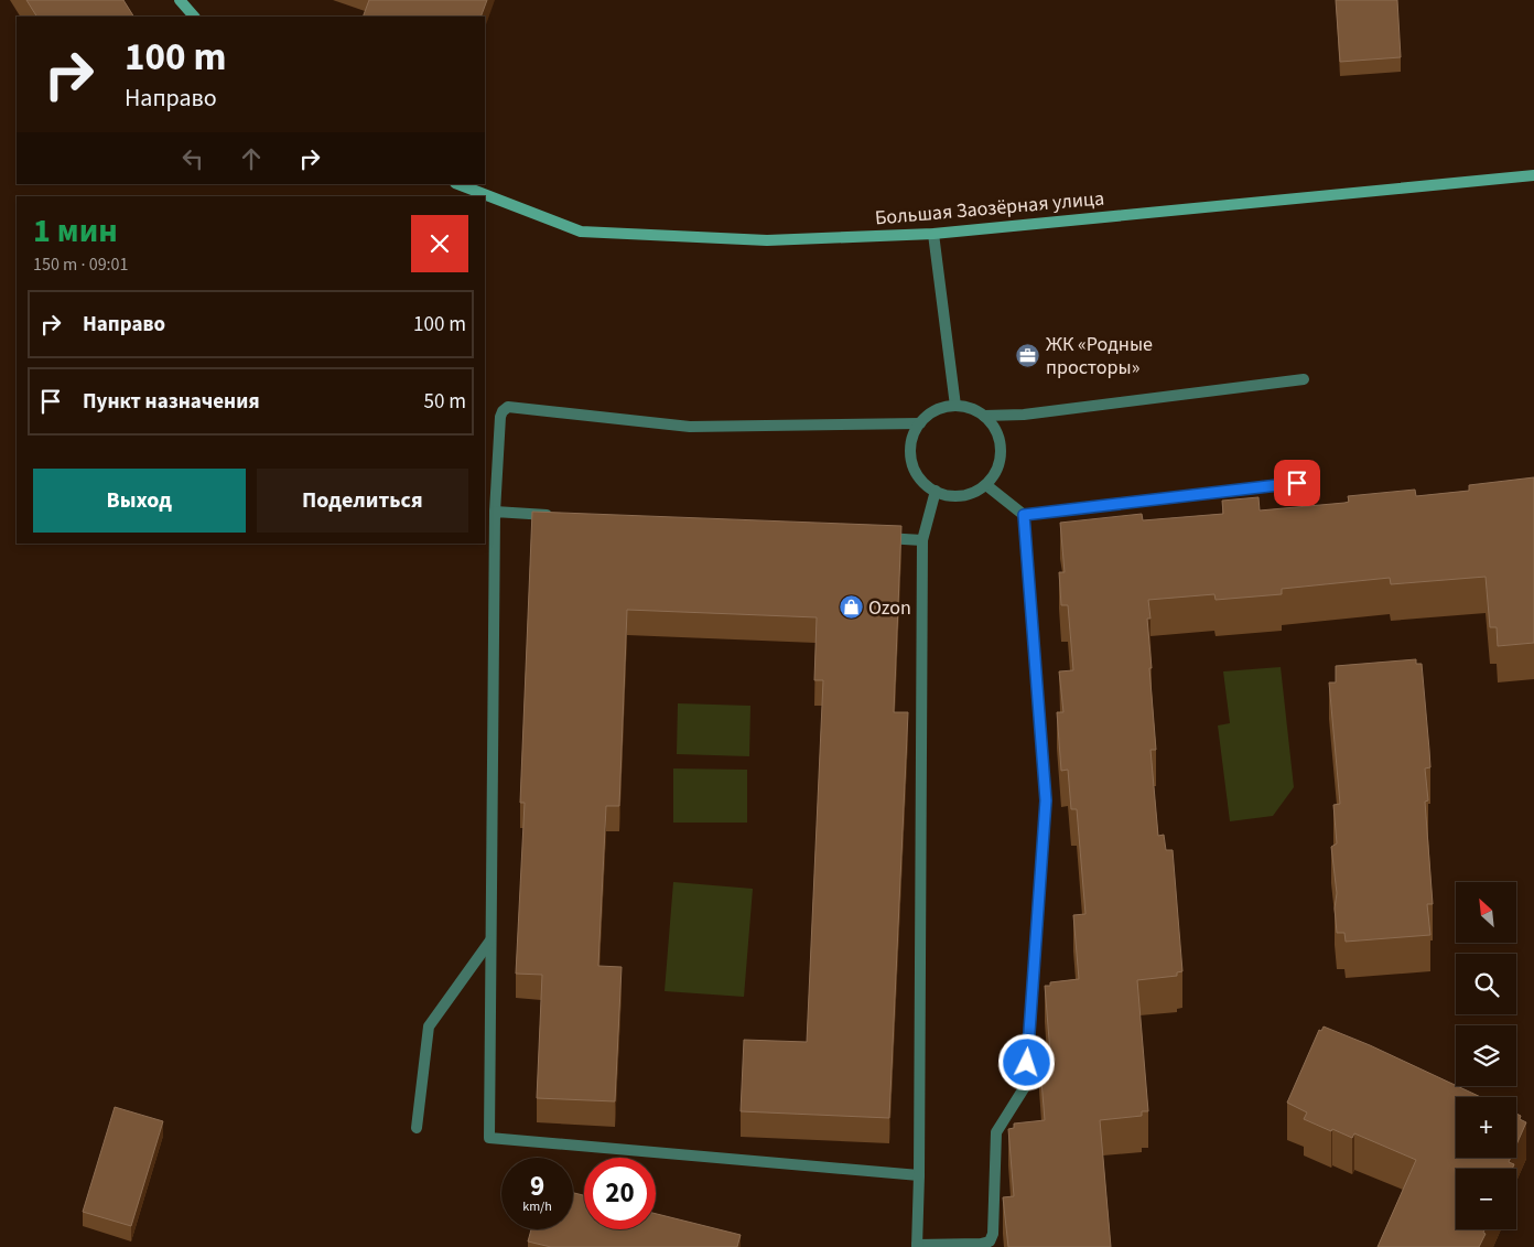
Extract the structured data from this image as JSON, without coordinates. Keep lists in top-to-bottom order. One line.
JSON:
{"streets":{"street":["Большая Заозёрная улица"]},"places":{"office":["ЖК «Родные просторы»"],"shop":["Ozon"]},"north":"top left","page":{"turn":["100 m","Направо"],"heading":["1 мин","150 m · 09:01"],"list":[{"name":"Направо","value":"100 m"},{"name":"Пункт назначения","value":"50 m"}],"buttons":["Выход","Поделиться"],"map_buttons":["+","−"],"speed":"9 km/h","limit":"20"}}
